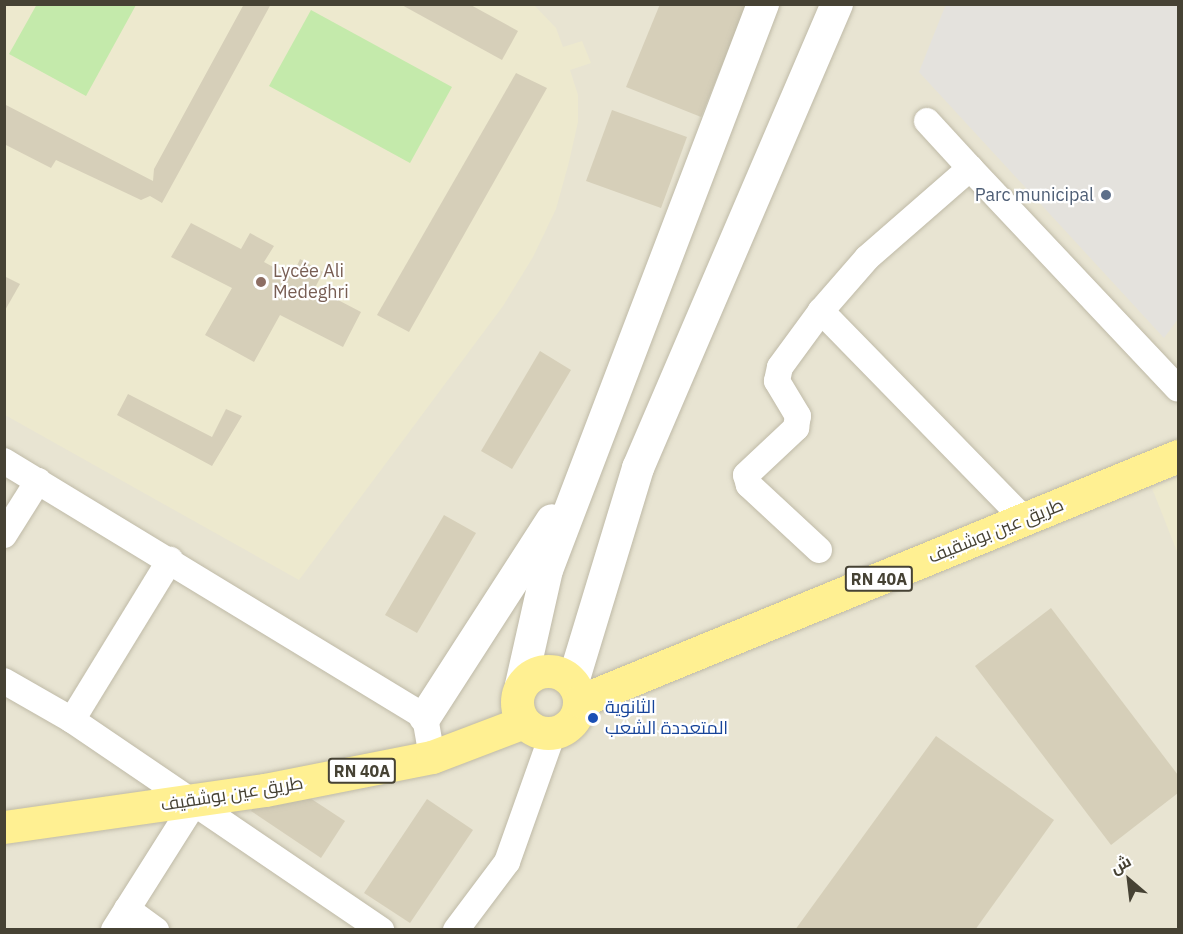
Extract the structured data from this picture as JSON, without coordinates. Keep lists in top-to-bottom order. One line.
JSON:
{"streets":{"main road":["طريق عين بوشقيف","RN 40A"]},"crossings":[["طريق عين بوشقيف","RN 40A"]],"places":["Parc municipal","Lycée Ali Medeghri","الثانوية المتعددة الشعب"],"north":"top left"}
